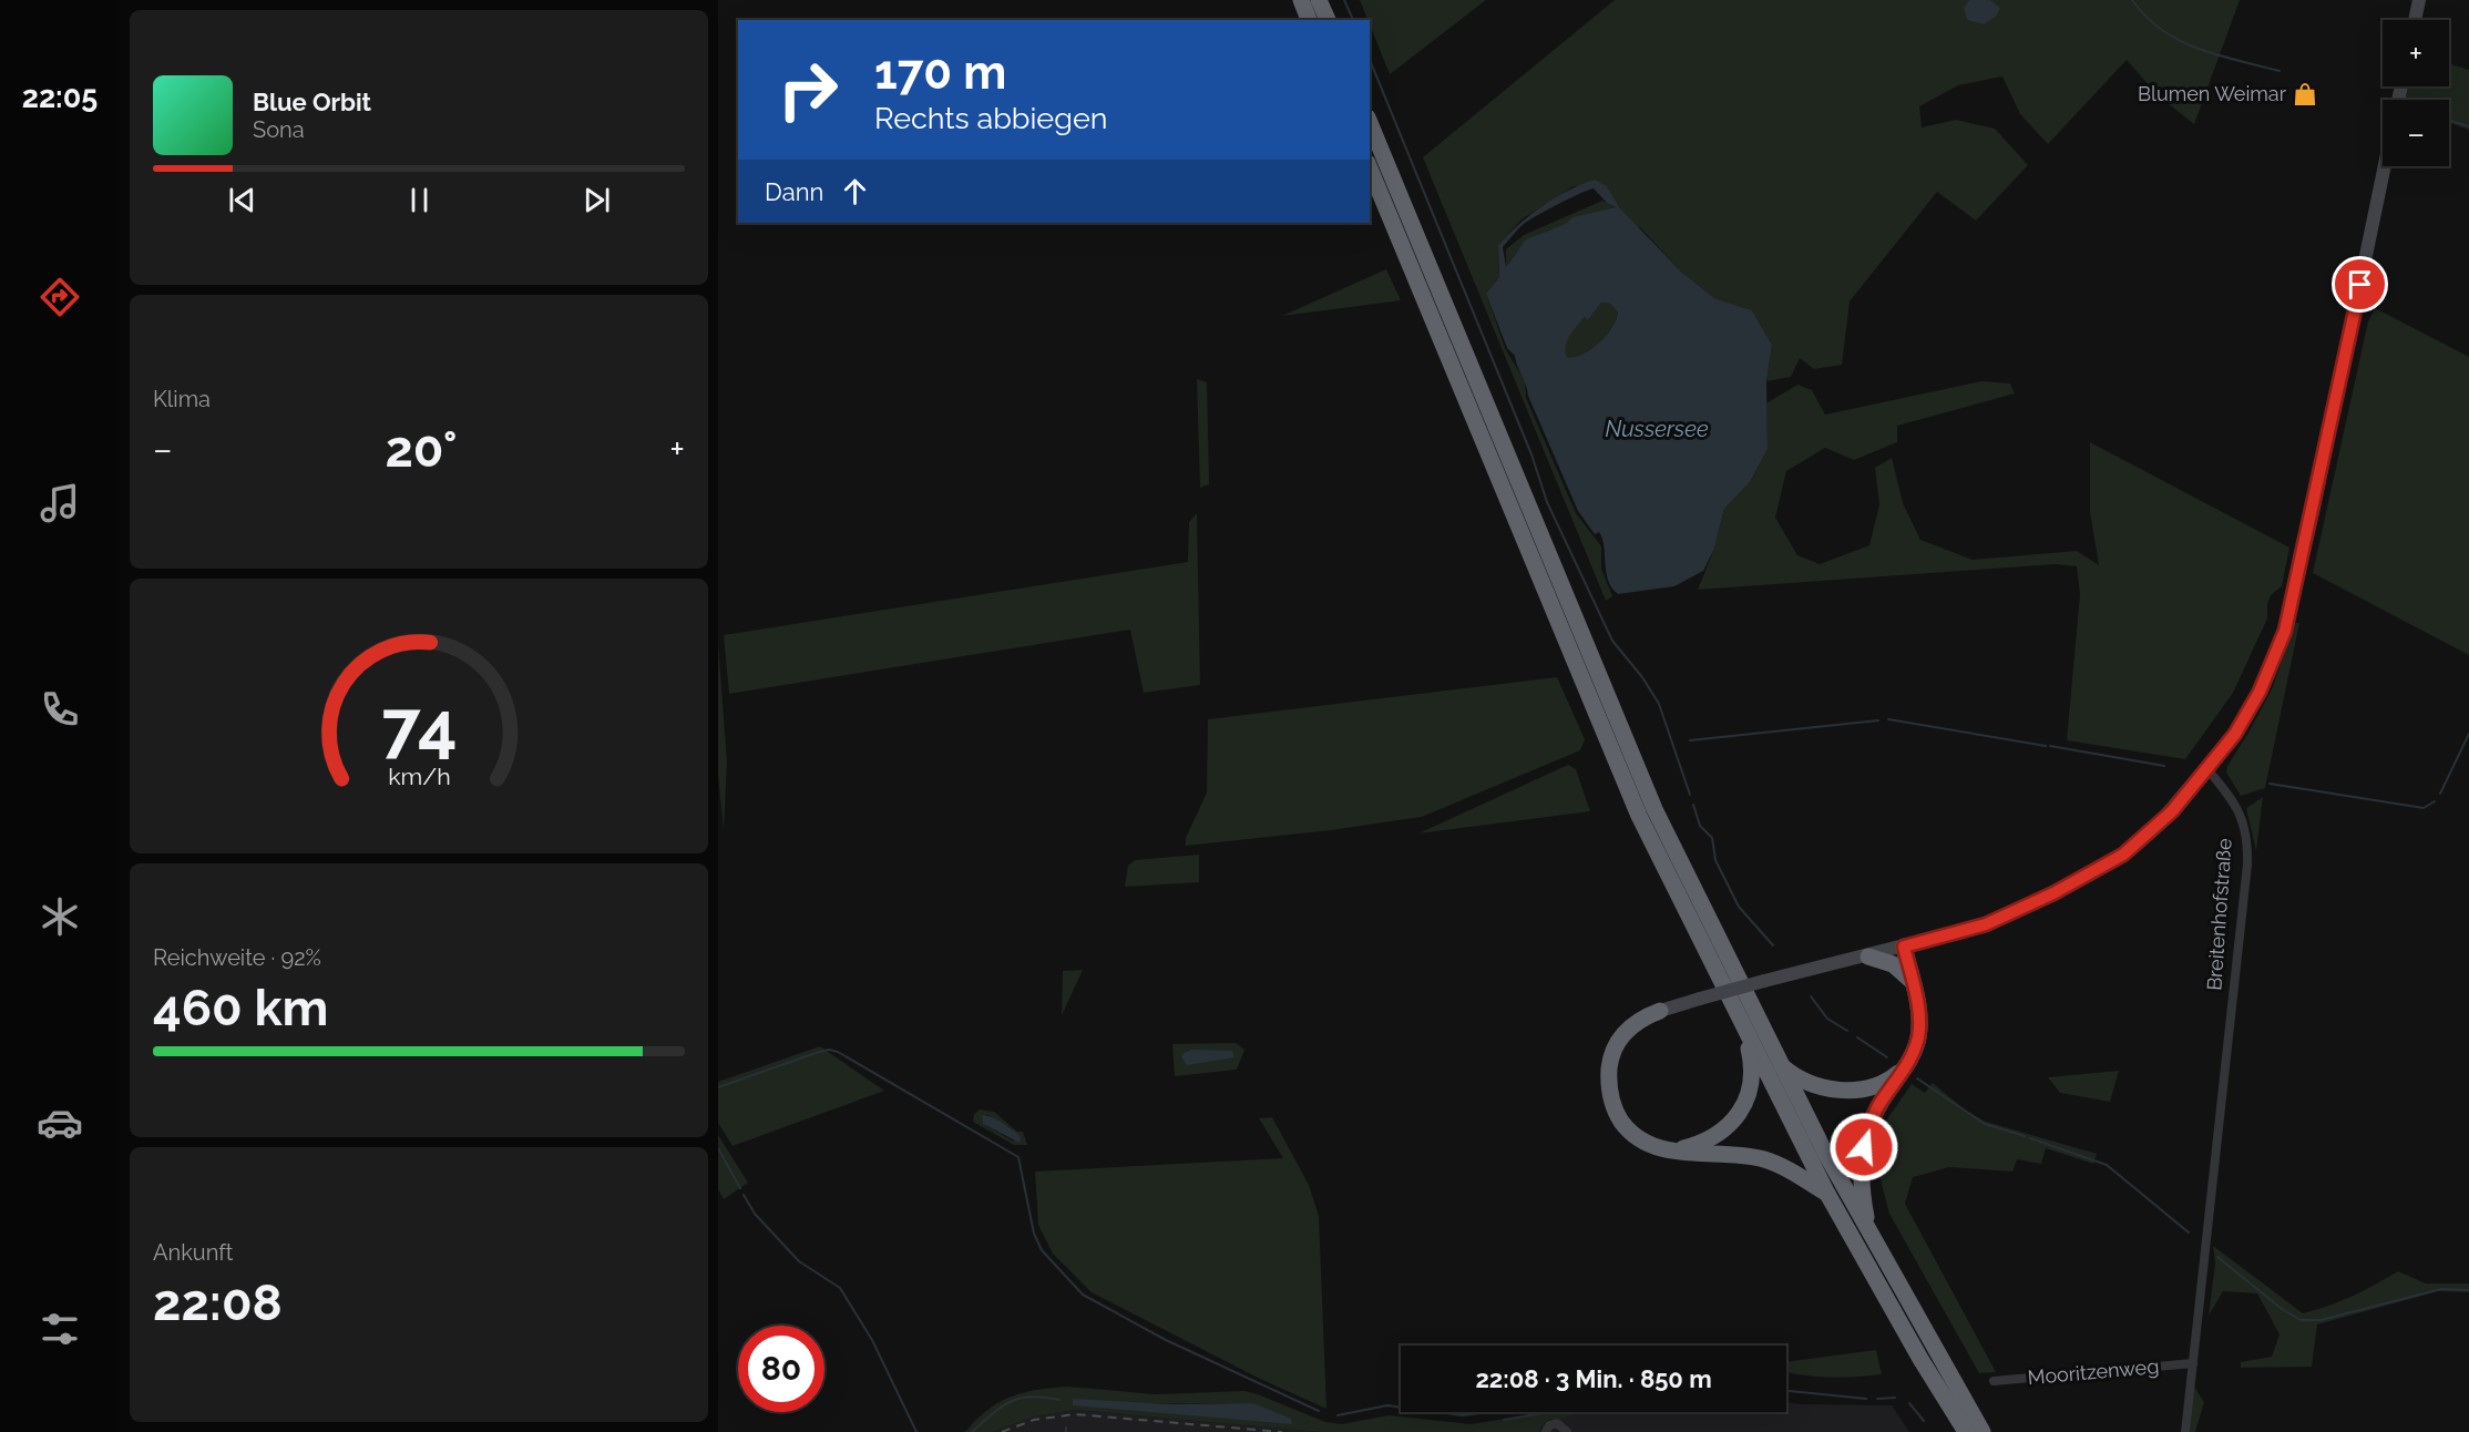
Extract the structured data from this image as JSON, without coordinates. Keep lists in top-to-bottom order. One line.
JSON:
{"streets":{"street":["Breitenhofstraße","Mooritzenweg"]},"crossings":[["Breitenhofstraße","Mooritzenweg"]],"water":["Nussersee"],"places":{"shop":["Blumen Weimar"]},"page":{"tabs":"22:05","map_buttons":["+","−"],"turn":["170 m","Rechts abbiegen"],"song":["Blue Orbit","Sona"],"then":"Dann","tile":["Klima",["Reichweite · 92%","460 km"],["Ankunft","22:08"]],"heat":["−","20°","+"],"limit":"80","trip":"22:08 · 3 Min. · 850 m","gauge":["74","km/h"]}}
